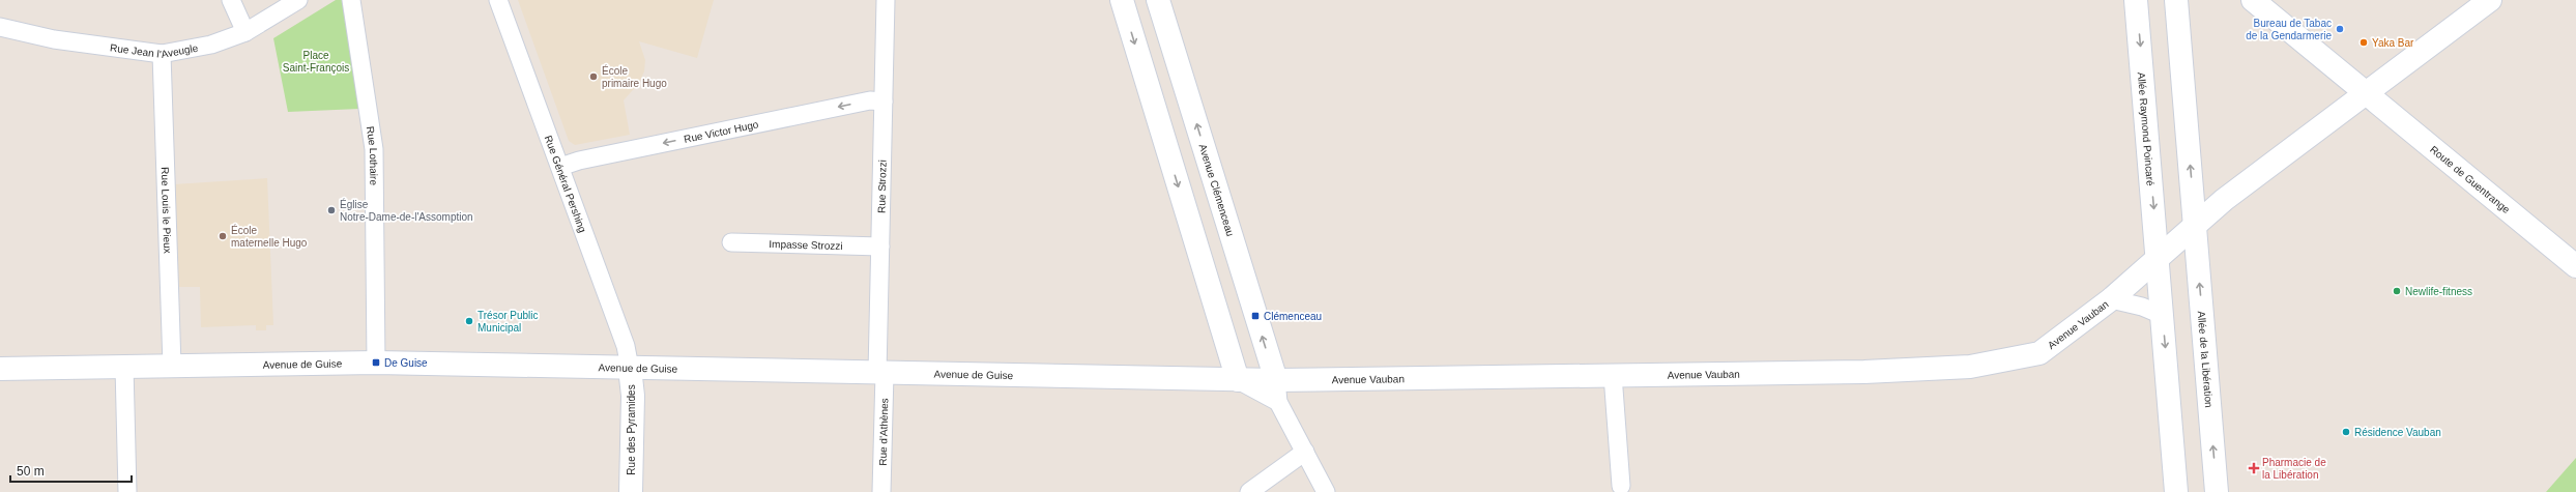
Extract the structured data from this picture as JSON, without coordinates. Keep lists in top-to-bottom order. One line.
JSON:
{"streets":{"street":["Rue Jean l'Aveugle","Allée Raymond Poincaré","Rue Victor Hugo","Rue Lothaire","Route de Guentrange","Rue Général Pershing","Rue Strozzi","Avenue Clémenceau","Rue Louis le Pieux","Impasse Strozzi","Avenue Vauban","Allée de la Libération","Avenue de Guise","Rue des Pyramides","Rue d'Athènes"]},"crossings":[["Rue Jean l'Aveugle","Rue Louis le Pieux"],["Allée Raymond Poincaré","Avenue Vauban"],["Rue Victor Hugo","Rue Général Pershing"],["Rue Victor Hugo","Rue Strozzi"],["Rue Lothaire","Avenue de Guise"],["Route de Guentrange","Avenue Vauban"],["Rue Général Pershing","Avenue de Guise"],["Rue Général Pershing","Rue des Pyramides"],["Rue Strozzi","Impasse Strozzi"],["Rue Strozzi","Avenue de Guise"],["Rue Strozzi","Rue d'Athènes"],["Avenue Clémenceau","Avenue Vauban"],["Avenue Clémenceau","Avenue de Guise"],["Rue Louis le Pieux","Avenue de Guise"],["Avenue Vauban","Allée de la Libération"],["Avenue Vauban","Avenue de Guise"],["Avenue de Guise","Rue des Pyramides"],["Avenue de Guise","Rue d'Athènes"]],"one_way":["Rue Victor Hugo"],"parks":["Place Saint-François"],"places":{"other":["Bureau de Tabac de la Gendarmerie","Yaka Bar","École primaire Hugo","Église Notre-Dame-de-l'Assomption","École maternelle Hugo","Newlife-fitness","Trésor Public Municipal","Résidence Vauban"],"transit":["Clémenceau","De Guise"],"health":["Pharmacie de la Libération"]},"scale_bar":"50 m"}
